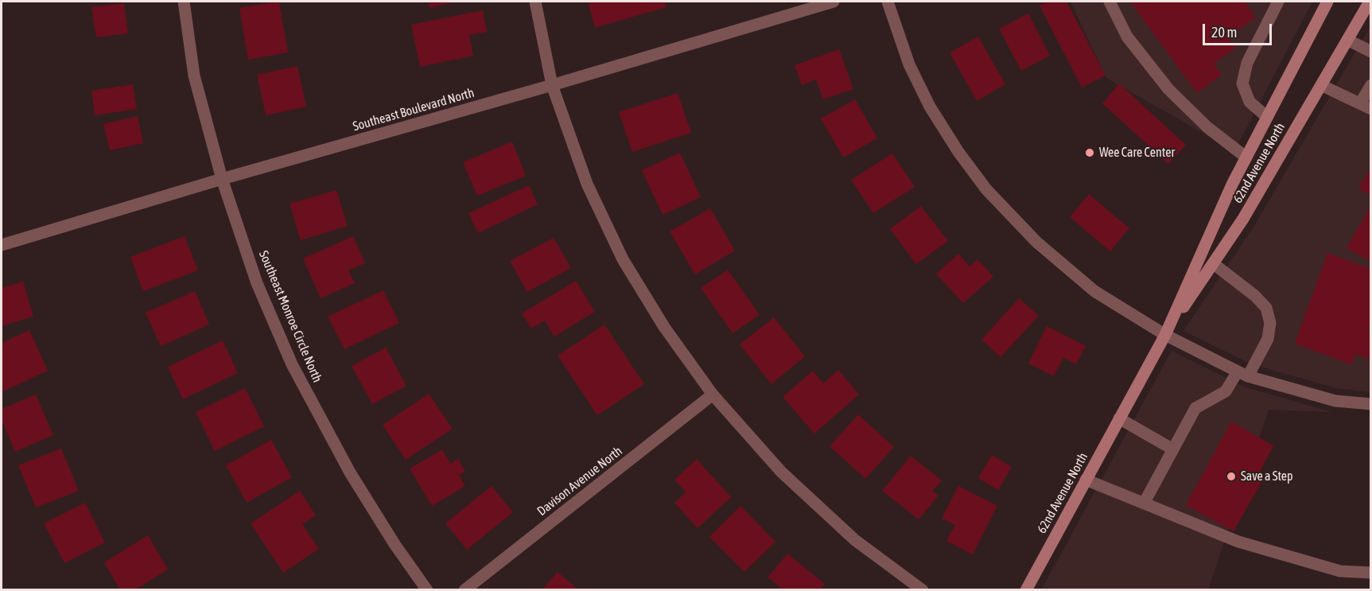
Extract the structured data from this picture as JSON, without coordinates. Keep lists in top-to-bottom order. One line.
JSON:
{"streets":{"street":["Southeast Boulevard North","62nd Avenue North","Southeast Monroe Circle North","Davison Avenue North"]},"crossings":[["Southeast Boulevard North","Southeast Monroe Circle North"]],"places":["Wee Care Center","Save a Step"],"scale_bar":"20 m"}
